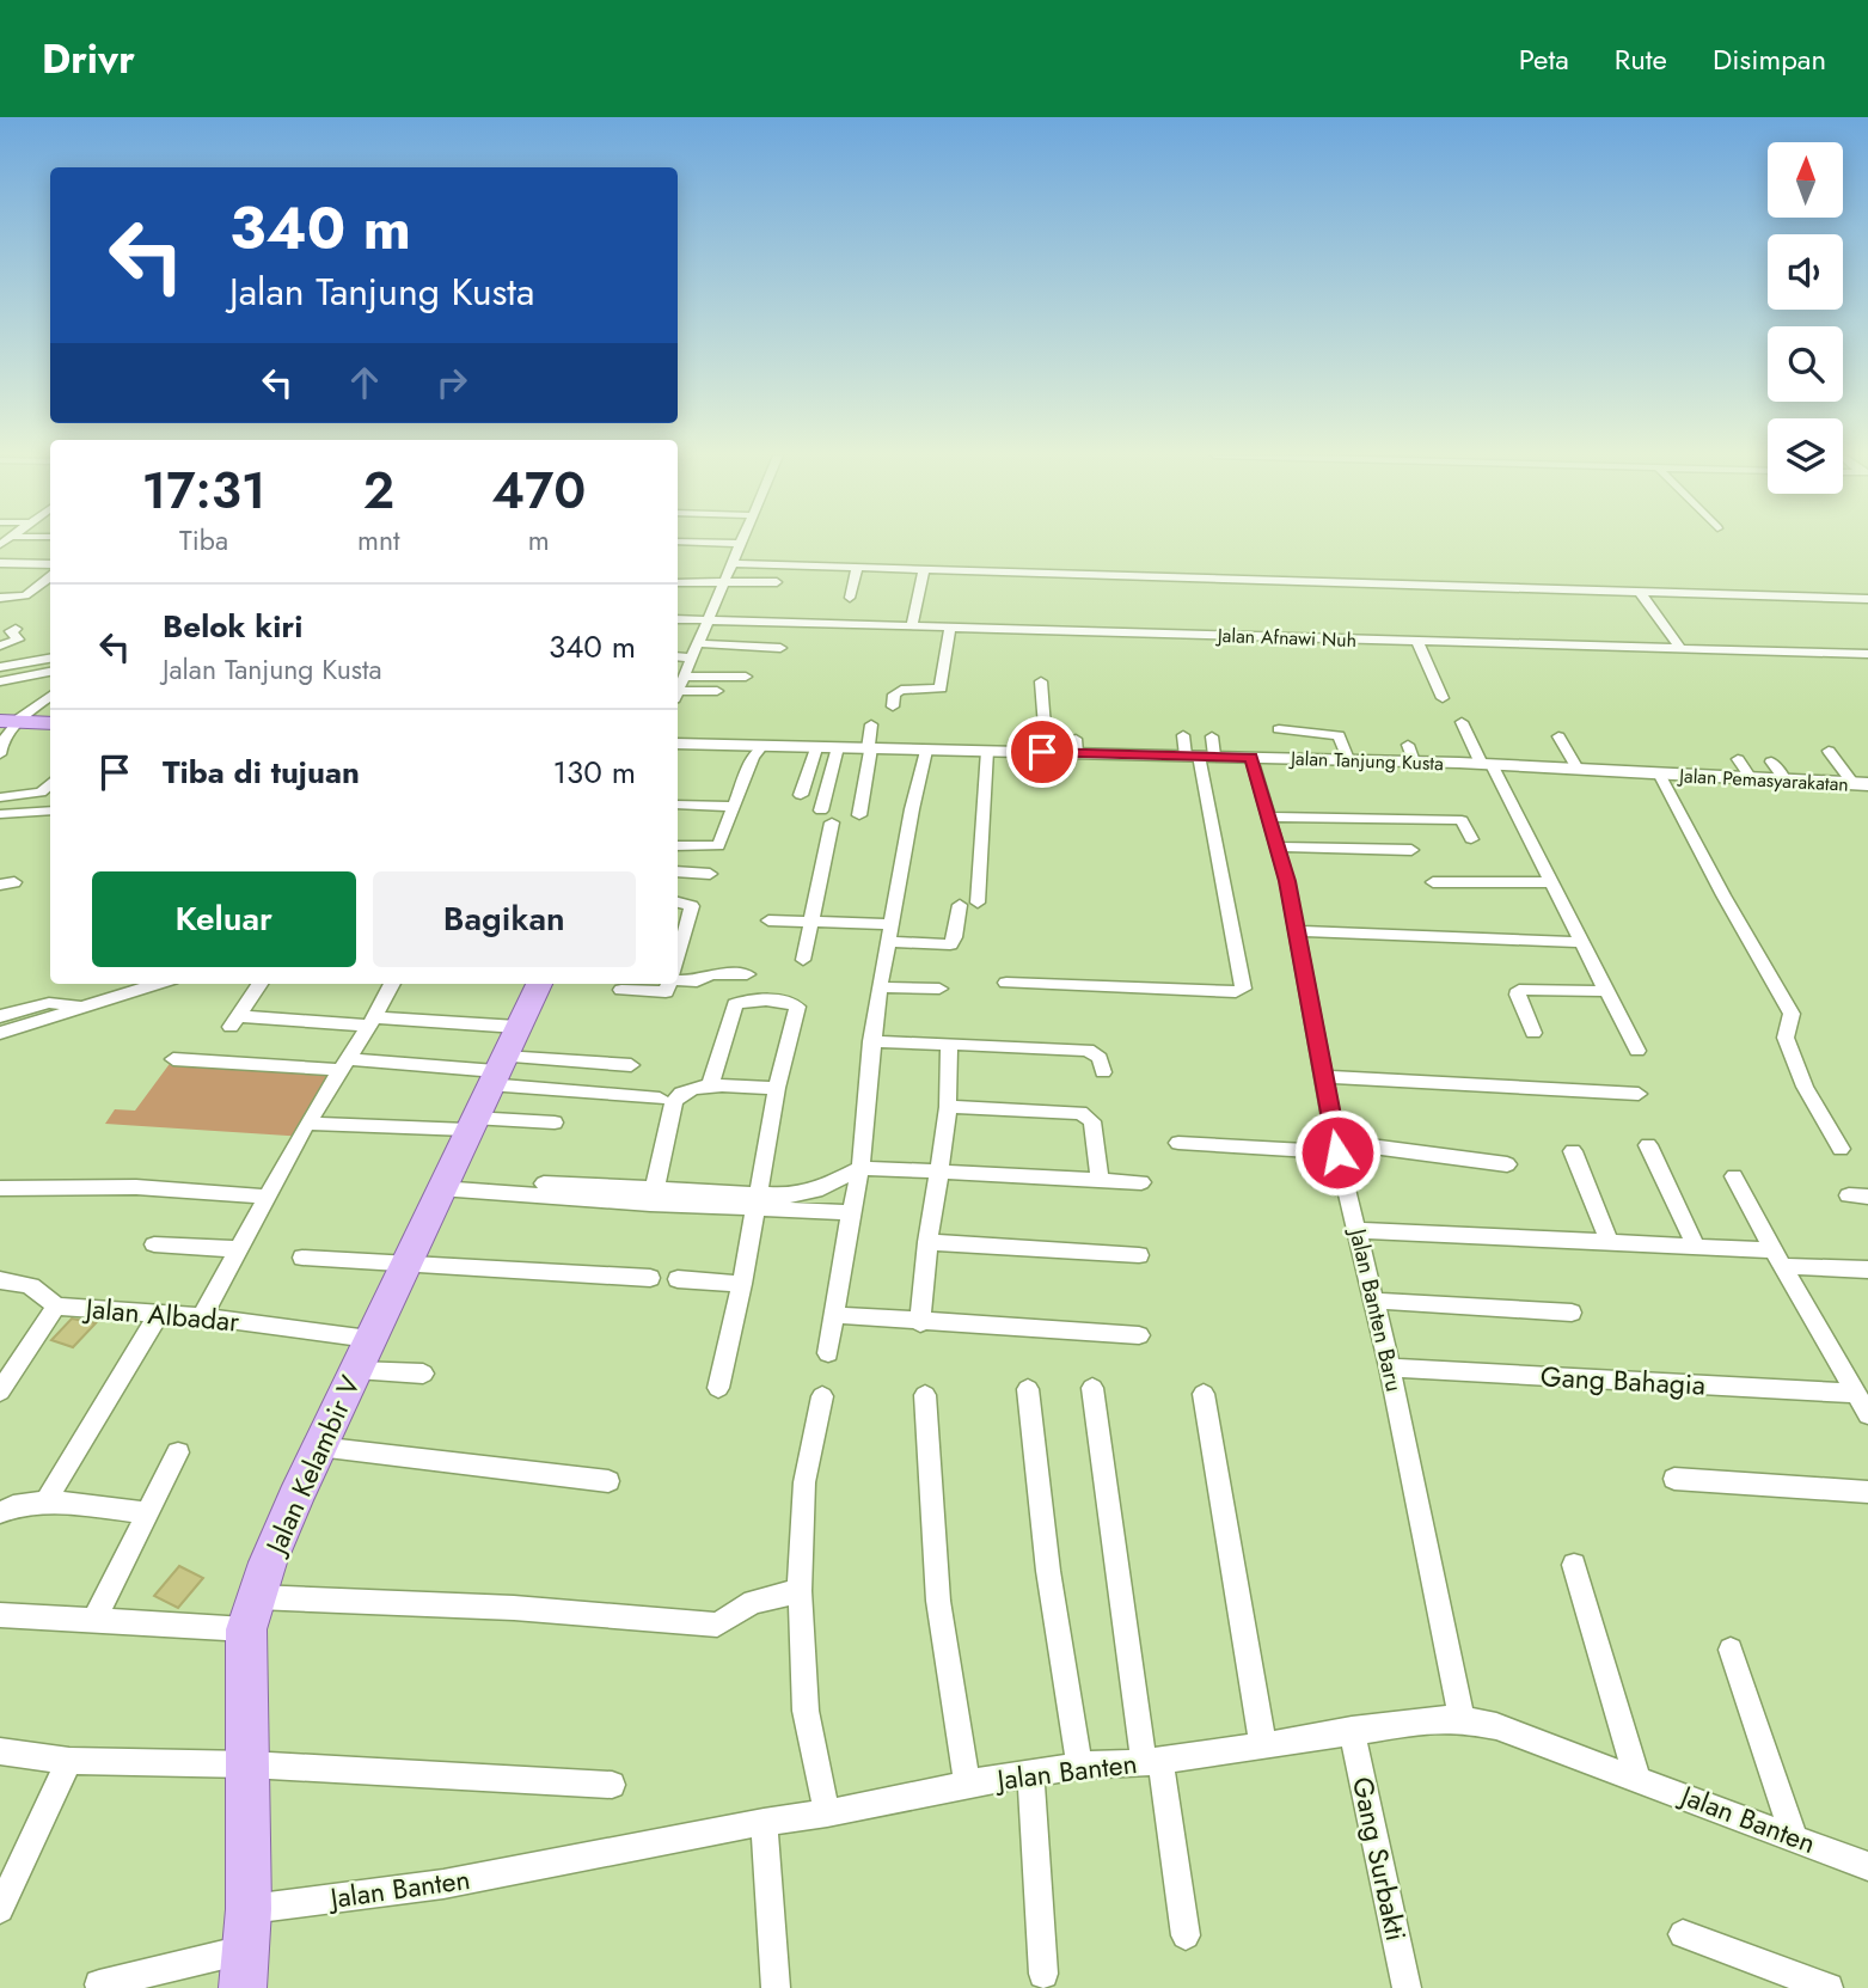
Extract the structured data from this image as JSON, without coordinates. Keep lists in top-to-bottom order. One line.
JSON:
{"streets":{"main road":["Jalan Kelambir V"],"street":["Jalan Afnawi Nuh","Jalan Tanjung Kusta","Jalan Pemasyarakatan","Jalan Banten Baru","Jalan Albadar","Gang Bahagia","Jalan Banten","Gang Surbakti"]},"crossings":[["Jalan Tanjung Kusta","Jalan Pemasyarakatan"],["Jalan Tanjung Kusta","Jalan Banten Baru"],["Jalan Banten Baru","Gang Bahagia"],["Jalan Banten Baru","Jalan Banten"],["Jalan Albadar","Jalan Kelambir V"],["Jalan Kelambir V","Jalan Banten"],["Jalan Banten","Gang Surbakti"]],"north":"top","page":{"header":"Drivr","nav":["Peta","Rute","Disimpan"],"turn":["340 m","Jalan Tanjung Kusta"],"eta":["17:31","Tiba","2","mnt","470","m"],"list":[{"name":"Belok kiri","note":"Jalan Tanjung Kusta","value":"340 m"},{"name":"Tiba di tujuan","value":"130 m"}],"buttons":["Keluar","Bagikan"]}}
